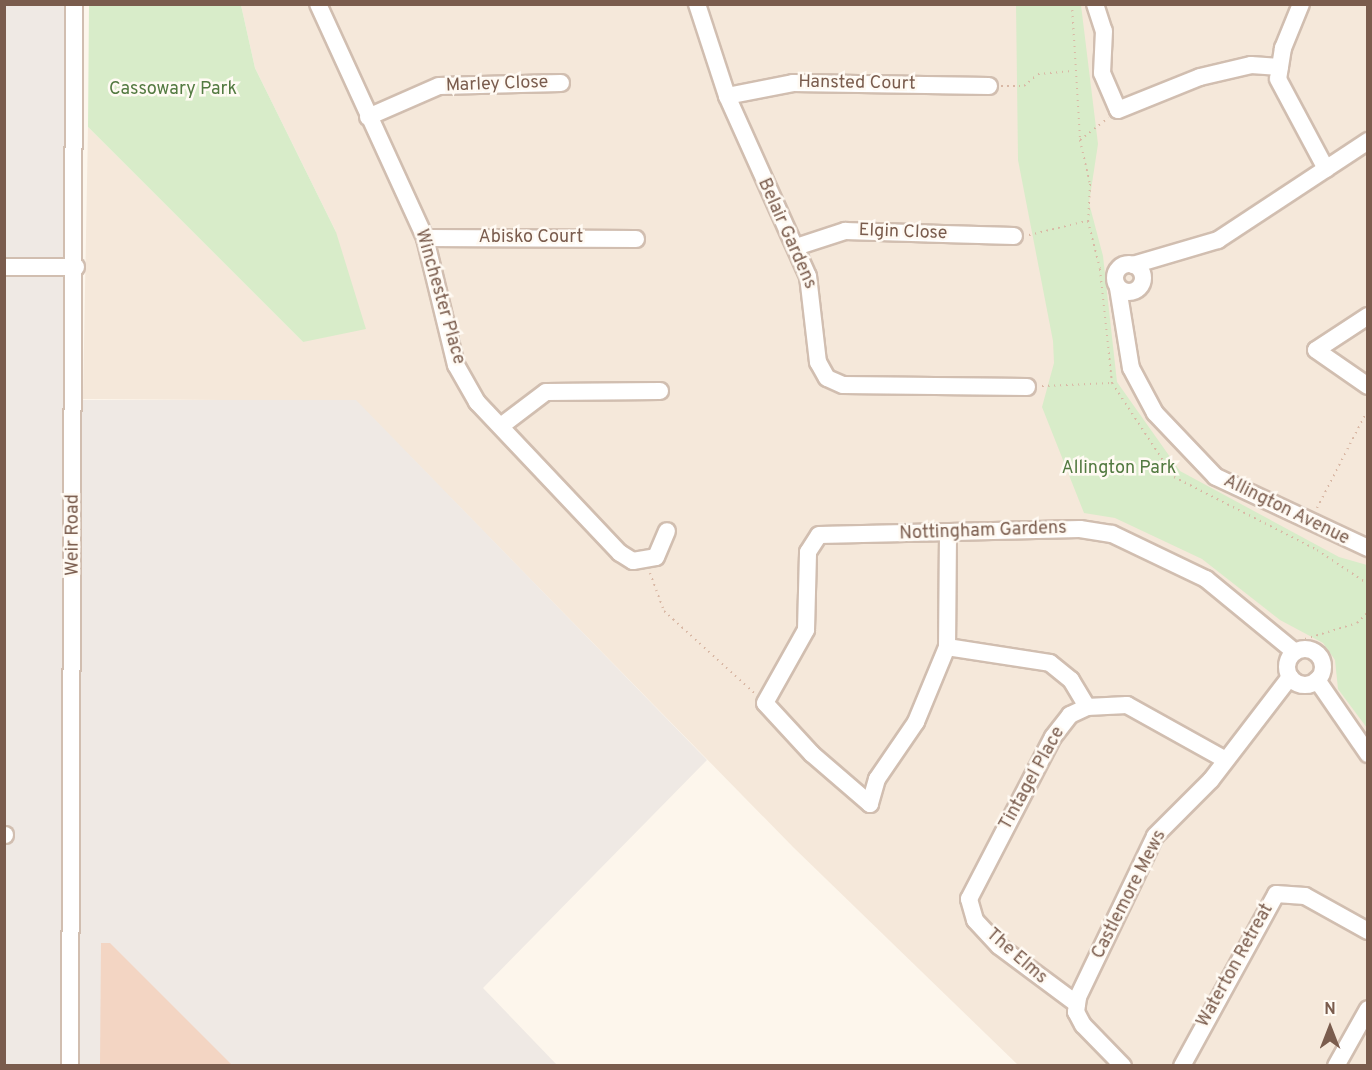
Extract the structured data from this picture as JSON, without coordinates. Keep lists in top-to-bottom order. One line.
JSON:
{"streets":{"street":["Hansted Court","Marley Close","Elgin Close","Belair Gardens","Abisko Court","Winchester Place","Allington Avenue","Nottingham Gardens","Weir Road","Tintagel Place","Castlemore Mews","The Elms","Waterton Retreat"]},"crossings":[["Hansted Court","Belair Gardens"],["Marley Close","Winchester Place"],["Elgin Close","Belair Gardens"],["Abisko Court","Winchester Place"],["Nottingham Gardens","Castlemore Mews"],["Tintagel Place","The Elms"],["Castlemore Mews","The Elms"]],"parks":["Cassowary Park","Allington Park"],"north":"top"}
